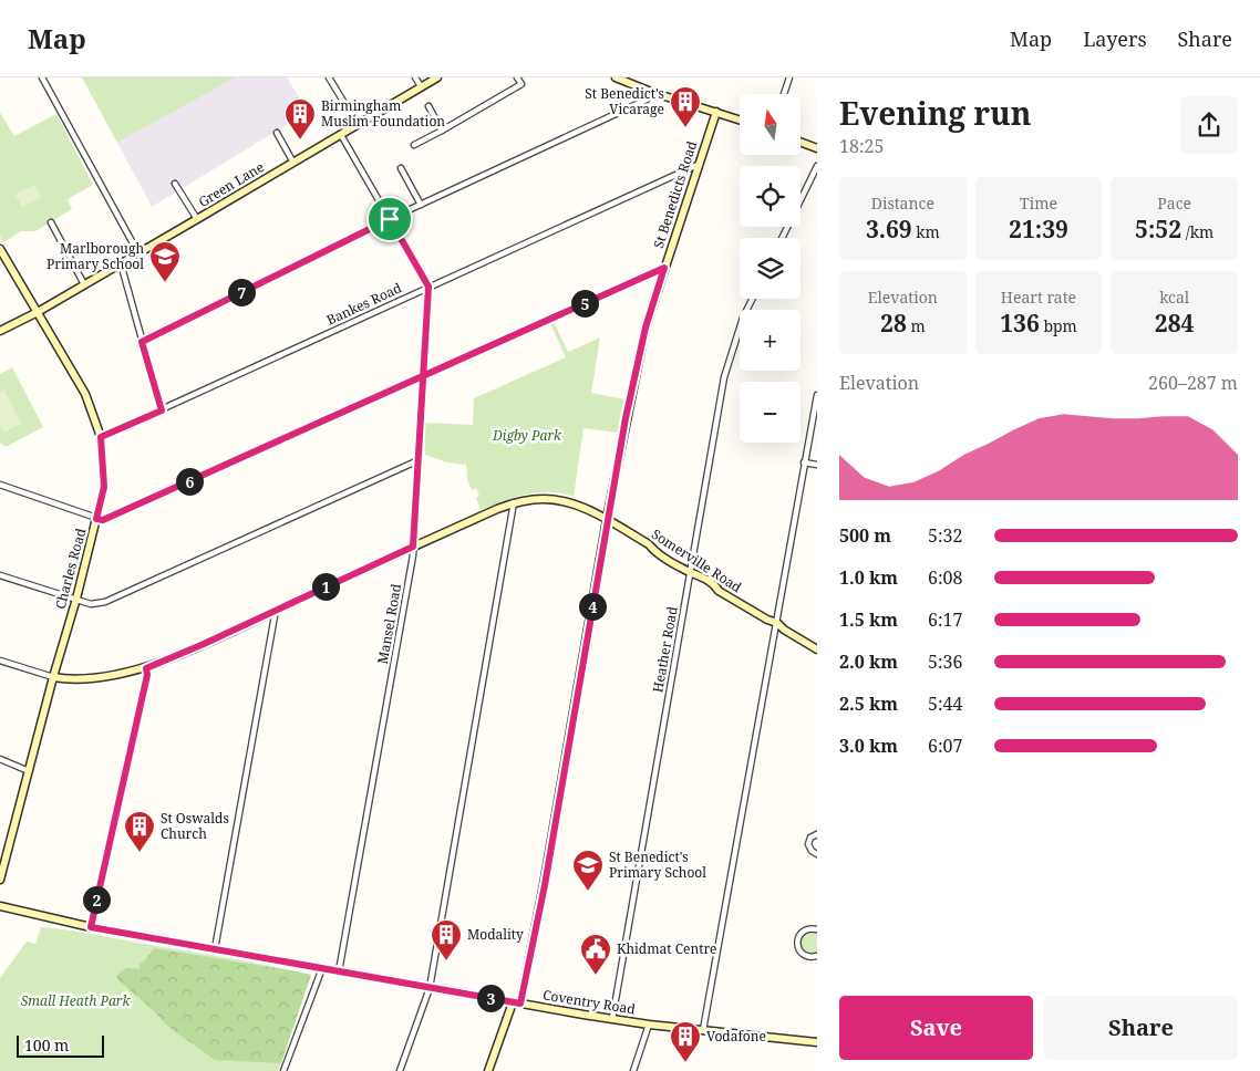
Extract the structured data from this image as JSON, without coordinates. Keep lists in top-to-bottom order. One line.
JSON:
{"streets":{"street":["Green Lane","St Benedicts Road","Bankes Road","Somerville Road","Charles Road","Mansel Road","Heather Road","Coventry Road"]},"crossings":[["Green Lane","Charles Road"],["St Benedicts Road","Bankes Road"],["St Benedicts Road","Somerville Road"],["St Benedicts Road","Coventry Road"],["Bankes Road","Charles Road"],["Bankes Road","Mansel Road"],["Somerville Road","Charles Road"],["Somerville Road","Mansel Road"],["Somerville Road","Heather Road"],["Mansel Road","Coventry Road"],["Heather Road","Coventry Road"]],"parks":["Digby Park","Small Heath Park"],"places":{"building":["St Benedict's Vicarage","Birmingham Muslim Foundation","St Oswalds Church","Modality","Vodafone"],"school or university":["Marlborough Primary School","St Benedict's Primary School"],"public building":["Khidmat Centre"]},"scale_bar":"100 m","north":"top","page":{"header":"Map","nav":["Map","Layers","Share"],"heading":["Evening run","18:25"],"map_buttons":["+","−"],"stats":[["Distance","3.69 km"],["Time","21:39"],["Pace","5:52 /km"],["Elevation","28 m"],["Heart rate","136 bpm"],["kcal","284"]],"pins":["7","5","6","1","4","2","3"],"chart":["Elevation","260–287 m"],"list":[{"name":"500 m","note":"5:32"},{"name":"1.0 km","note":"6:08"},{"name":"1.5 km","note":"6:17"},{"name":"2.0 km","note":"5:36"},{"name":"2.5 km","note":"5:44"},{"name":"3.0 km","note":"6:07"}],"buttons":["Save","Share"],"scale":"100 m"}}
